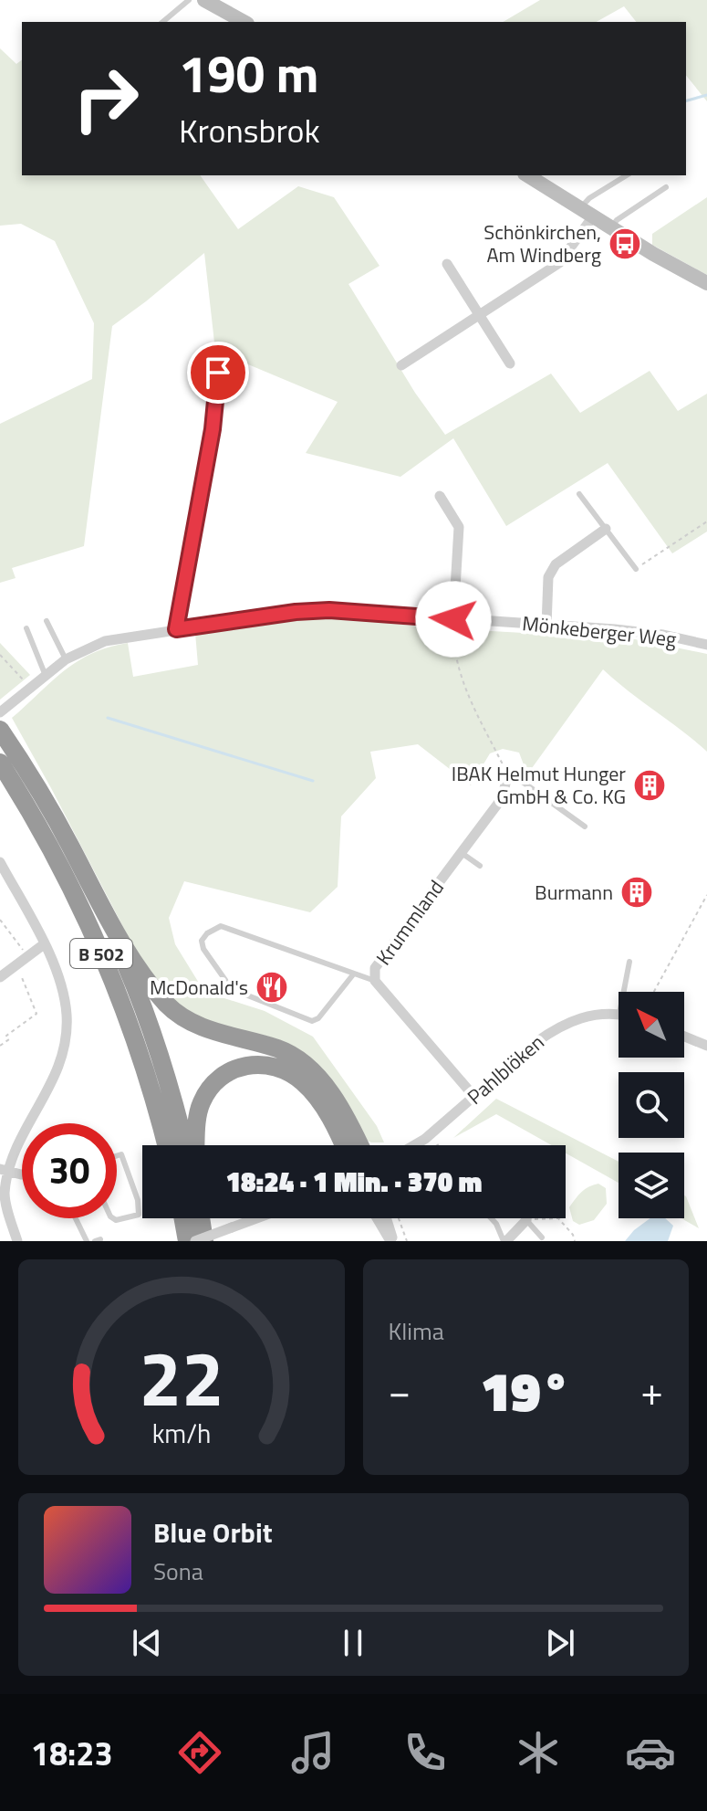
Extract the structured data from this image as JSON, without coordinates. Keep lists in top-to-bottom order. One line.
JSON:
{"streets":{"highway":["B 502"],"street":["Mönkeberger Weg","Krummland","Pahlblöken"]},"crossings":[["Krummland","Pahlblöken"]],"places":{"bus stop":["Schönkirchen, Am Windberg"],"building":["IBAK Helmut Hunger GmbH & Co. KG","Burmann"],"restaurant":["McDonald's"]},"north":"top left","page":{"turn":["190 m","Kronsbrok"],"limit":"30","trip":"18:24 · 1 Min. · 370 m","tile":"Klima","heat":["−","19°","+"],"song":["Blue Orbit","Sona"],"tabs":"18:23","gauge":["22","km/h"]}}
